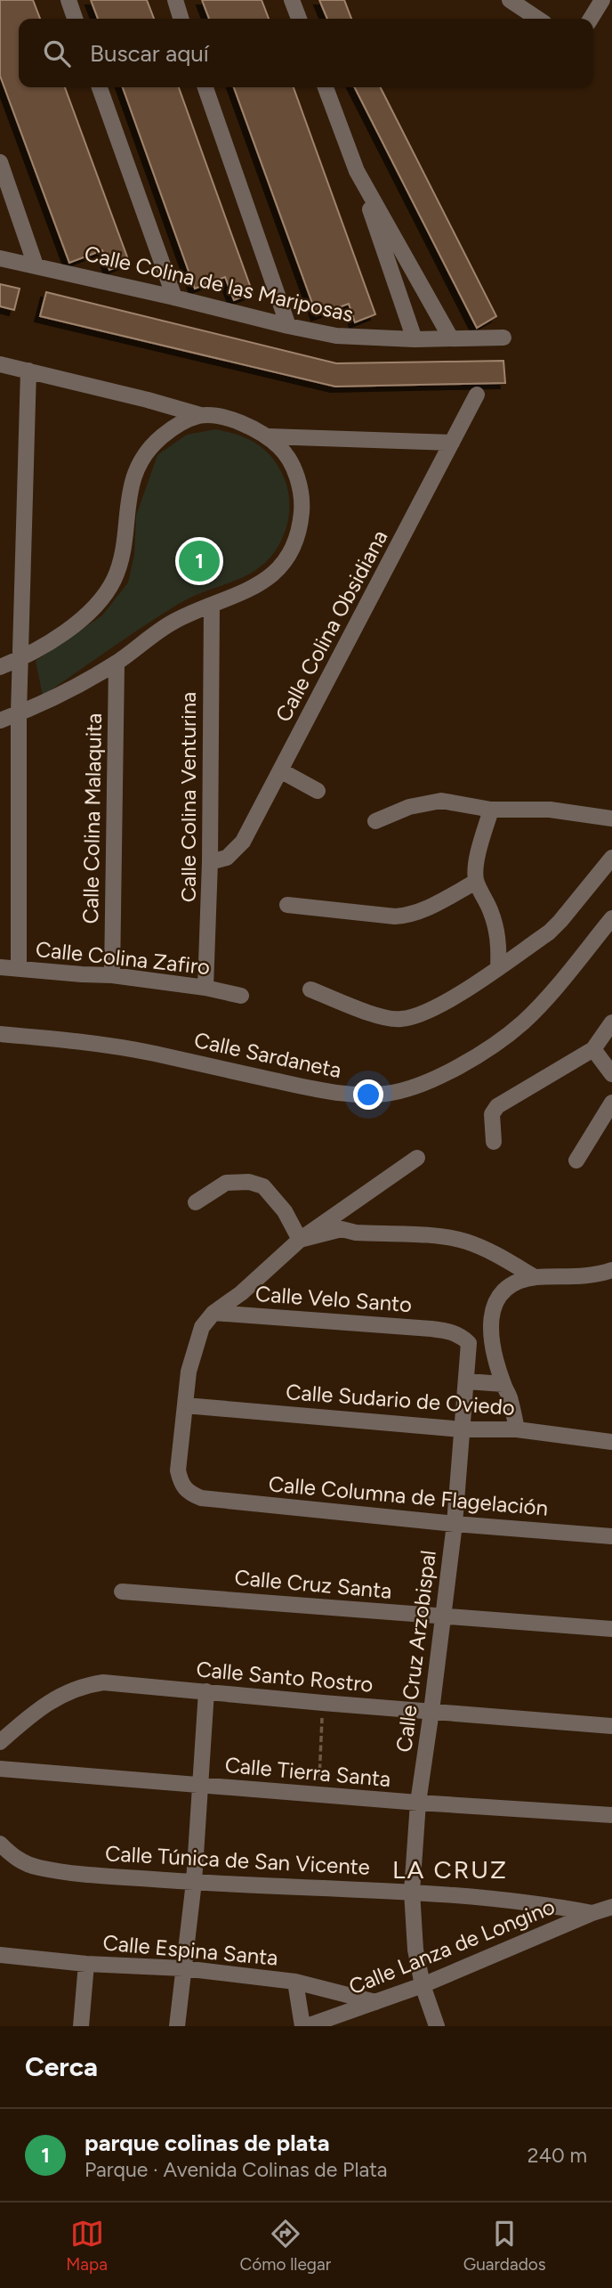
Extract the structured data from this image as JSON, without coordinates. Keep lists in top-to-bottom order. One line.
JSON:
{"streets":{"street":["Calle Colina de las Mariposas","Calle Colina Obsidiana","Calle Colina Venturina","Calle Colina Malaquita","Calle Colina Zafiro","Calle Sardaneta","Calle Velo Santo","Calle Sudario de Oviedo","Calle Columna de Flagelación","Calle Cruz Santa","Calle Cruz Arzobispal","Calle Santo Rostro","Calle Tierra Santa","Calle Túnica de San Vicente","Calle Lanza de Longino","Calle Espina Santa"]},"crossings":[["Calle Colina Obsidiana","Calle Colina Venturina"],["Calle Colina Venturina","Calle Colina Zafiro"],["Calle Colina Malaquita","Calle Colina Zafiro"],["Calle Velo Santo","Calle Cruz Arzobispal"],["Calle Sudario de Oviedo","Calle Columna de Flagelación"],["Calle Sudario de Oviedo","Calle Cruz Arzobispal"],["Calle Columna de Flagelación","Calle Cruz Arzobispal"],["Calle Cruz Santa","Calle Cruz Arzobispal"],["Calle Cruz Arzobispal","Calle Santo Rostro"],["Calle Cruz Arzobispal","Calle Tierra Santa"],["Calle Cruz Arzobispal","Calle Túnica de San Vicente"],["Calle Cruz Arzobispal","Calle Lanza de Longino"],["Calle Túnica de San Vicente","Calle Lanza de Longino"],["Calle Lanza de Longino","Calle Espina Santa"]],"districts":["LA CRUZ"],"page":{"search":"Buscar aquí","pins":"1","heading":"Cerca","list":[{"mark":"1","name":"parque colinas de plata","note":"Parque · Avenida Colinas de Plata","value":"240 m"}],"nav":["Mapa","Cómo llegar","Guardados"]}}
